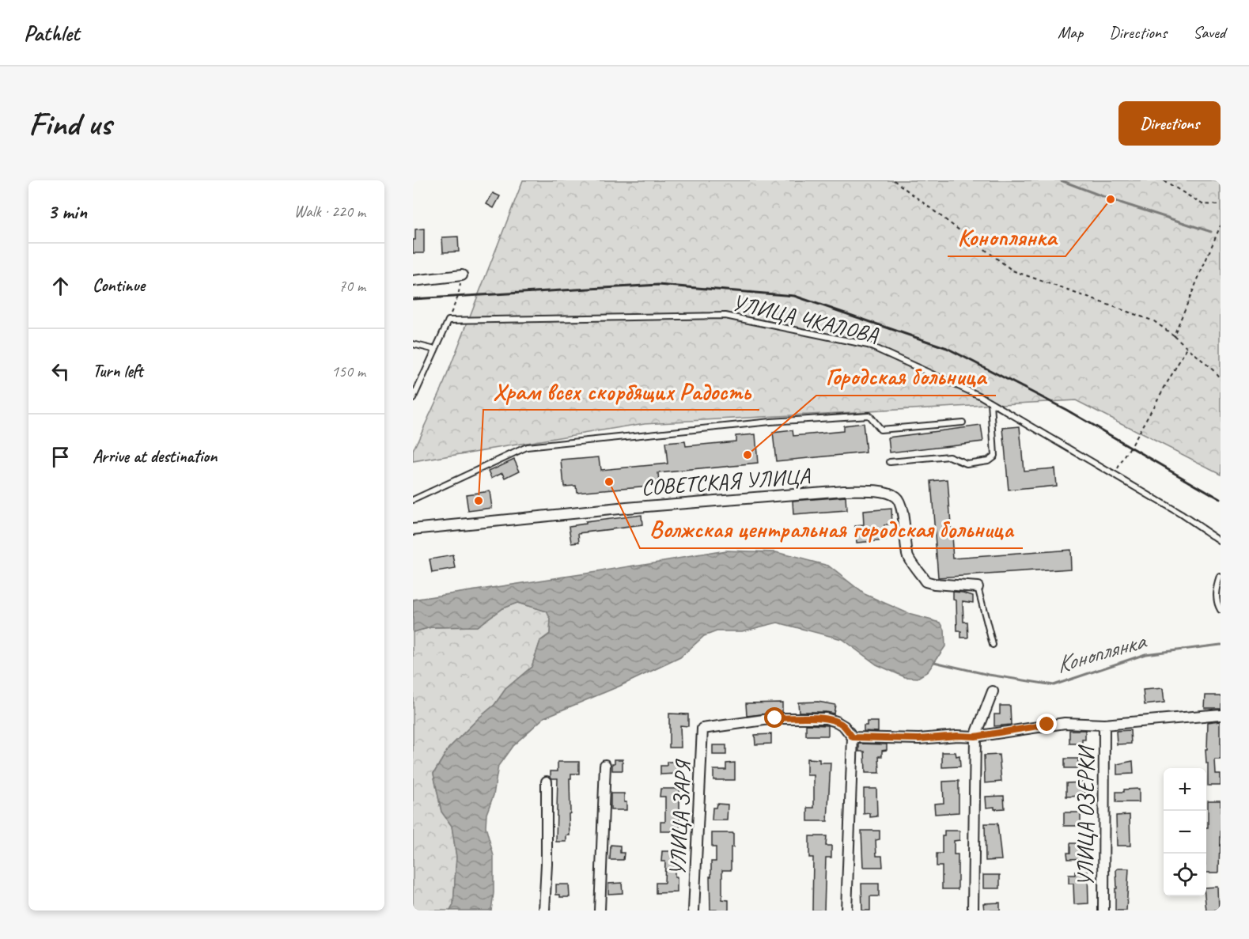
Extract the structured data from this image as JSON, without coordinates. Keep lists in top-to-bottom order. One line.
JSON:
{"streets":{"street":["СОВЕТСКАЯ УЛИЦА","УЛИЦА ОЗЕРКИ","УЛИЦА ЗАРЯ"],"lane":["УЛИЦА ЧКАЛОВА"]},"water":["Коноплянка"],"places":["Коноплянка","Городская больница","Волжская центральная городская больница","Храм всех скорбящих Радость"],"page":{"header":"Pathlet","nav":["Map","Directions","Saved"],"buttons":"Directions","title":"Find us","heading":["3 min","Walk · 220 m"],"list":[["Continue","70 m"],["Turn left","150 m"],"Arrive at destination"],"map_buttons":["+","−"]}}
